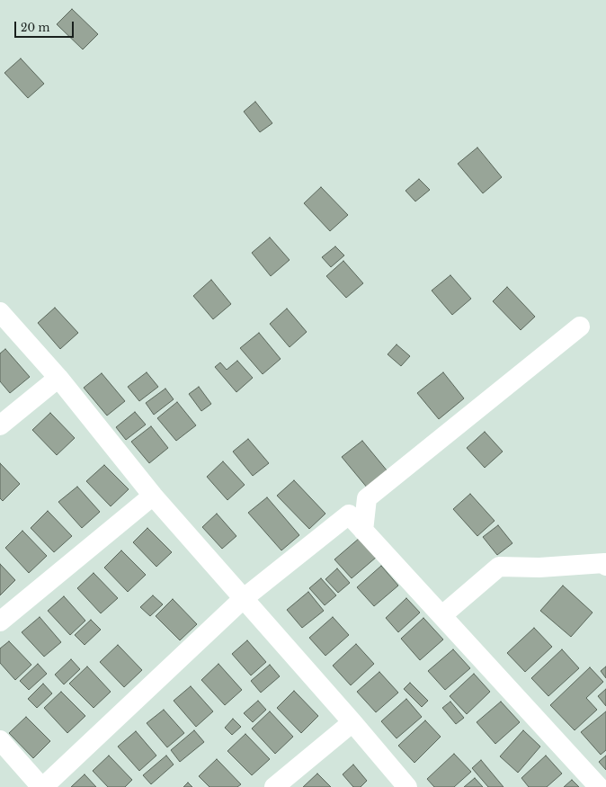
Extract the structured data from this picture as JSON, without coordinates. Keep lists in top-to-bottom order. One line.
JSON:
{"scale_bar":"20 m"}
